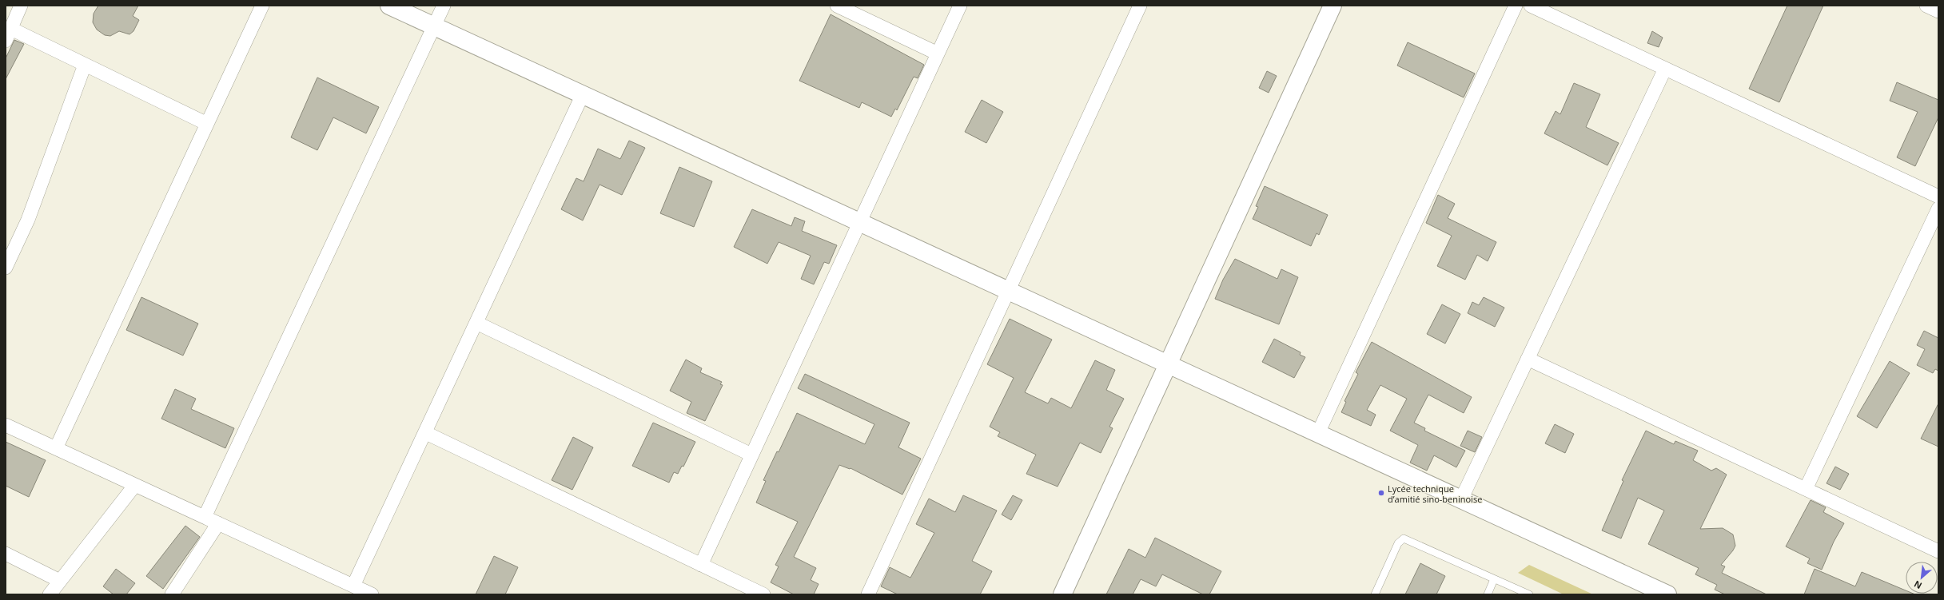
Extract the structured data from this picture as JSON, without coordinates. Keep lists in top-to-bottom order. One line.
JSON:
{"places":["Lycée technique d’amitié sino-beninoise"],"north":"bottom left"}
